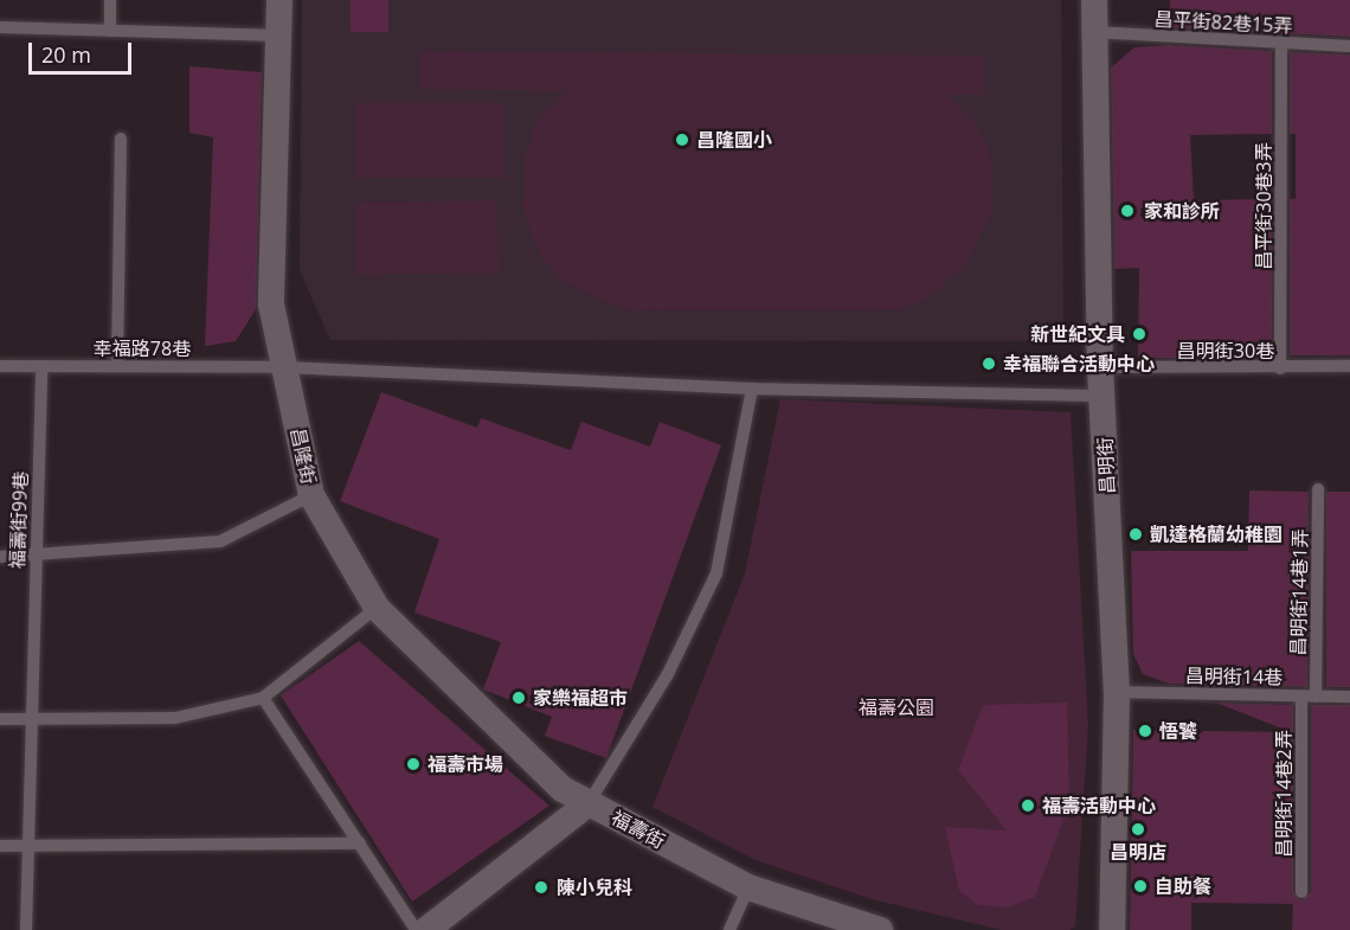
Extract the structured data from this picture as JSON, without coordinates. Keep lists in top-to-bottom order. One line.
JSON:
{"streets":{"street":["昌隆街","昌明街","福壽街"],"lane":["昌平街82巷15弄","昌平街30巷3弄","幸福路78巷","昌明街30巷","福壽街99巷","昌明街14巷1弄","昌明街14巷","昌明街14巷2弄"]},"crossings":[["昌平街82巷15弄","昌平街30巷3弄"],["昌平街82巷15弄","昌明街"],["昌平街30巷3弄","昌明街30巷"],["幸福路78巷","昌隆街"],["幸福路78巷","昌明街"],["幸福路78巷","福壽街99巷"],["昌明街30巷","昌明街"],["昌隆街","福壽街"],["昌明街","昌明街14巷"],["昌明街14巷1弄","昌明街14巷"],["昌明街14巷","昌明街14巷2弄"]],"parks":["福壽公園"],"places":["昌隆國小","家和診所","新世紀文具","幸福聯合活動中心","凱達格蘭幼稚園","家樂福超市","悟饕","福壽市場","福壽活動中心","昌明店","自助餐","陳小兒科"],"scale_bar":"20 m"}
